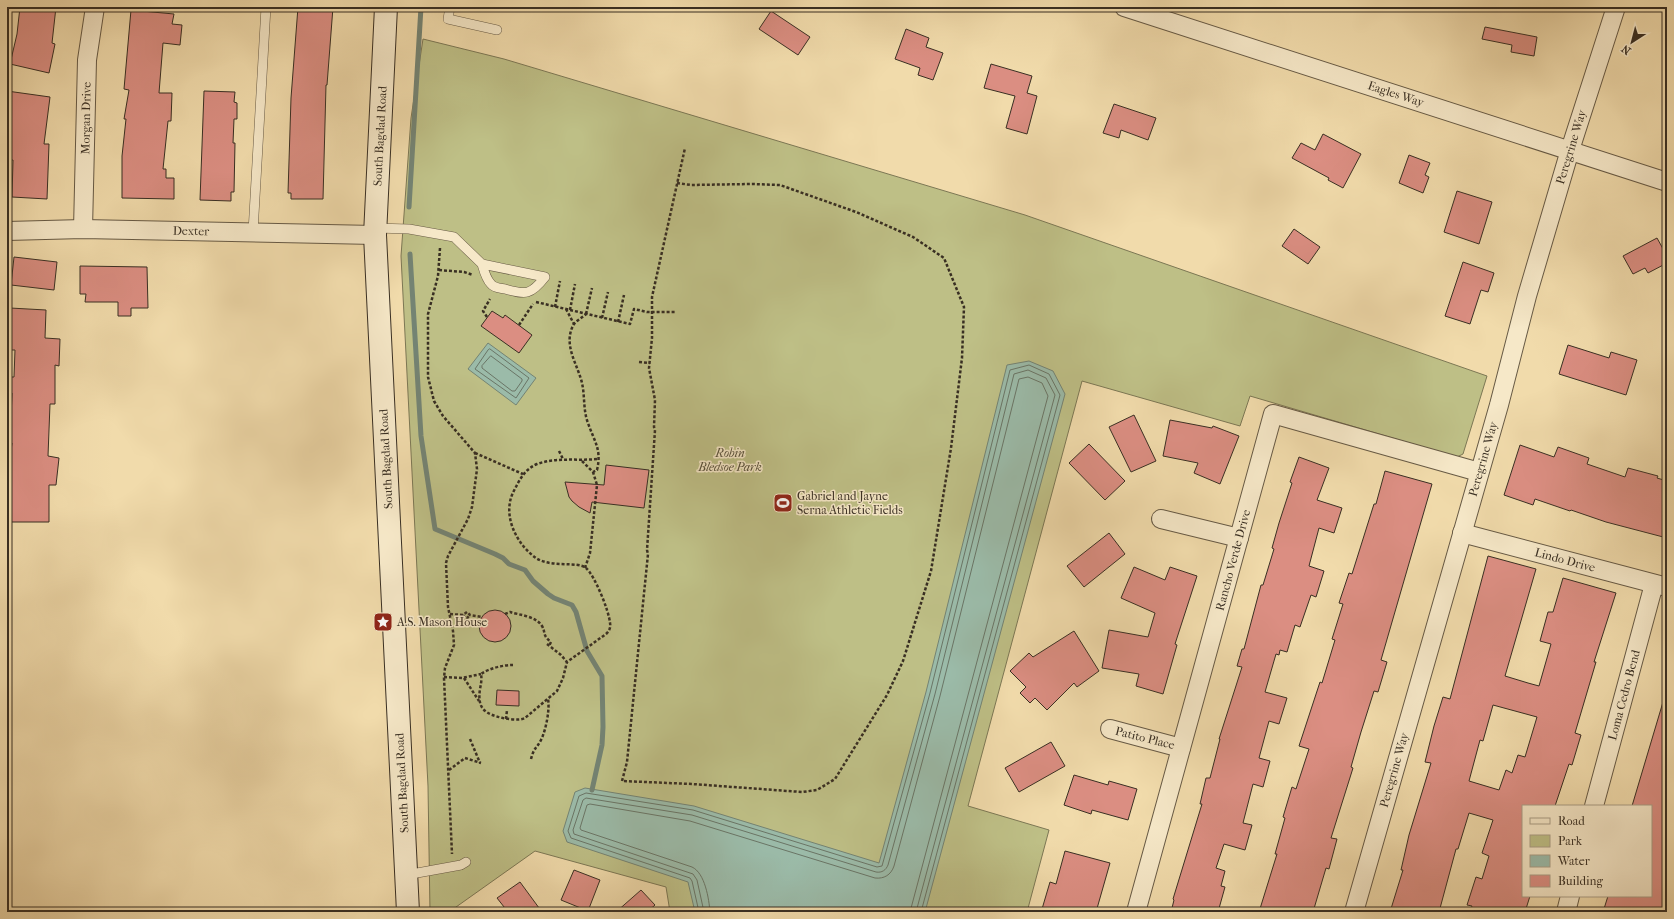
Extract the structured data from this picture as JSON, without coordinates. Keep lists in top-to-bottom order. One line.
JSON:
{"streets":{"main road":["South Bagdad Road"],"street":["Eagles Way","Morgan Drive","Peregrine Way","Dexter","Rancho Verde Drive","Lindo Drive","Loma Cedro Bend","Patito Place"]},"crossings":[["Eagles Way","Peregrine Way"],["Morgan Drive","Dexter"],["South Bagdad Road","Dexter"],["Peregrine Way","Rancho Verde Drive"],["Peregrine Way","Lindo Drive"],["Rancho Verde Drive","Patito Place"],["Lindo Drive","Loma Cedro Bend"]],"parks":["Robin Bledsoe Park"],"places":{"sports":["Gabriel and Jayne Serna Athletic Fields"],"place":["A.S. Mason House"]},"legend":["Road","Park","Water","Building"],"north":"bottom left"}
